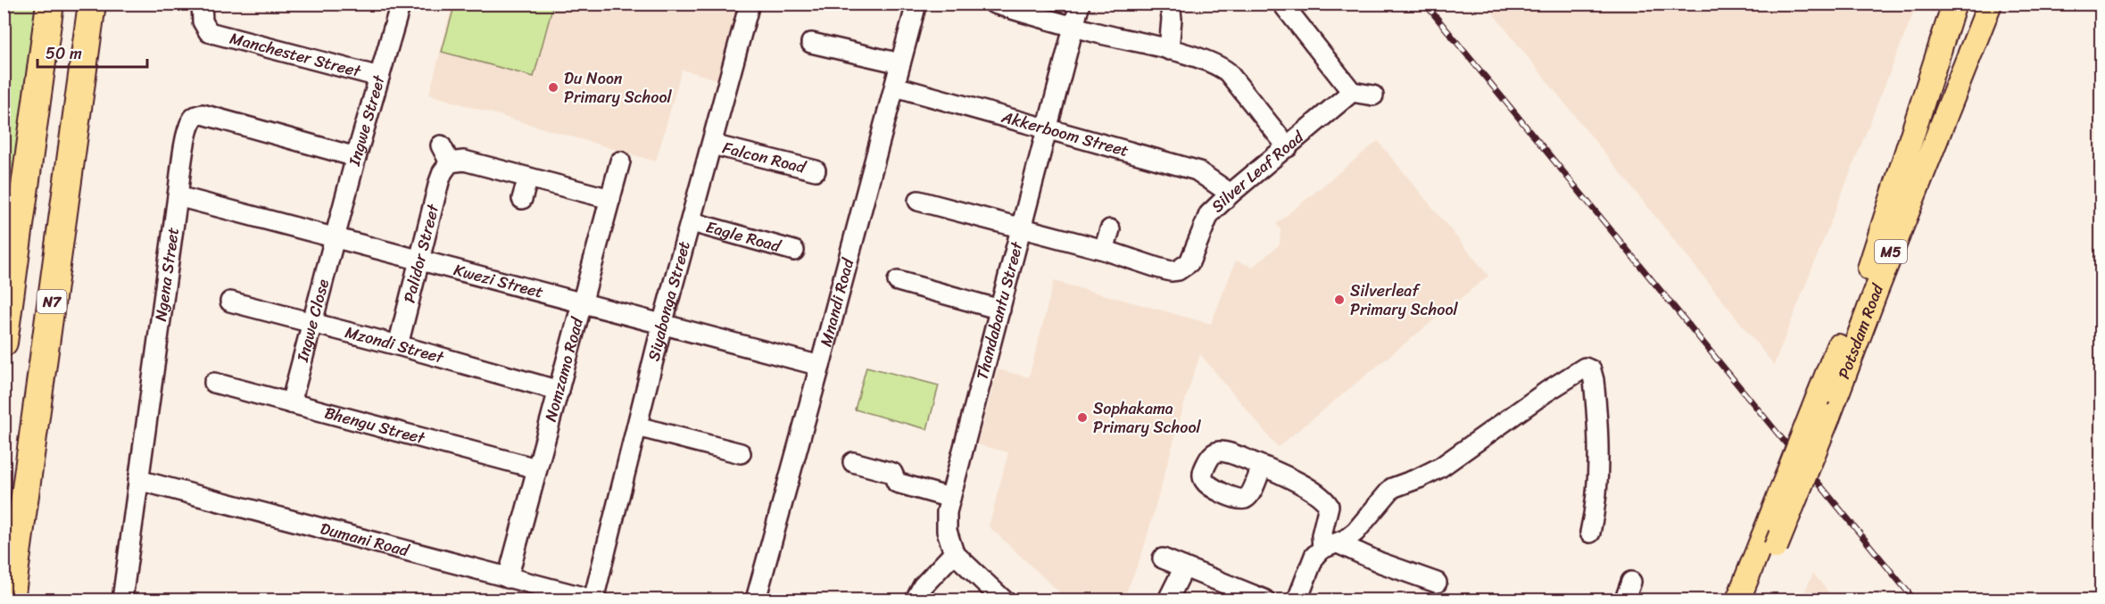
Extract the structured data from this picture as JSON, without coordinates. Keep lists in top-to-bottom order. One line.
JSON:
{"streets":{"highway":["N7"],"main road":["M5","Potsdam Road"],"street":["Manchester Street","Ingwe Street","Akkerboom Street","Falcon Road","Silver Leaf Road","Eagle Road","Palidor Street","Ngena Street","Kwezi Street","Siyabonga Street","Mnandi Road","Thandabantu Street","Ingwe Close","Mzondi Street","Nomzamo Road","Bhengu Street","Dumani Road"]},"crossings":[["Manchester Street","Ingwe Street"],["Ingwe Street","Ngena Street"],["Ingwe Street","Kwezi Street"],["Ingwe Street","Ingwe Close"],["Akkerboom Street","Silver Leaf Road"],["Akkerboom Street","Mnandi Road"],["Akkerboom Street","Thandabantu Street"],["Falcon Road","Siyabonga Street"],["Silver Leaf Road","Thandabantu Street"],["Eagle Road","Siyabonga Street"],["Palidor Street","Kwezi Street"],["Palidor Street","Mzondi Street"],["Ngena Street","Kwezi Street"],["Ngena Street","Dumani Road"],["Kwezi Street","Siyabonga Street"],["Kwezi Street","Mnandi Road"],["Kwezi Street","Ingwe Close"],["Kwezi Street","Nomzamo Road"],["Siyabonga Street","Dumani Road"],["Ingwe Close","Mzondi Street"],["Ingwe Close","Bhengu Street"],["Mzondi Street","Nomzamo Road"],["Nomzamo Road","Bhengu Street"],["Nomzamo Road","Dumani Road"]],"places":["Du Noon Primary School","Silverleaf Primary School","Sophakama Primary School"],"scale_bar":"50 m"}
